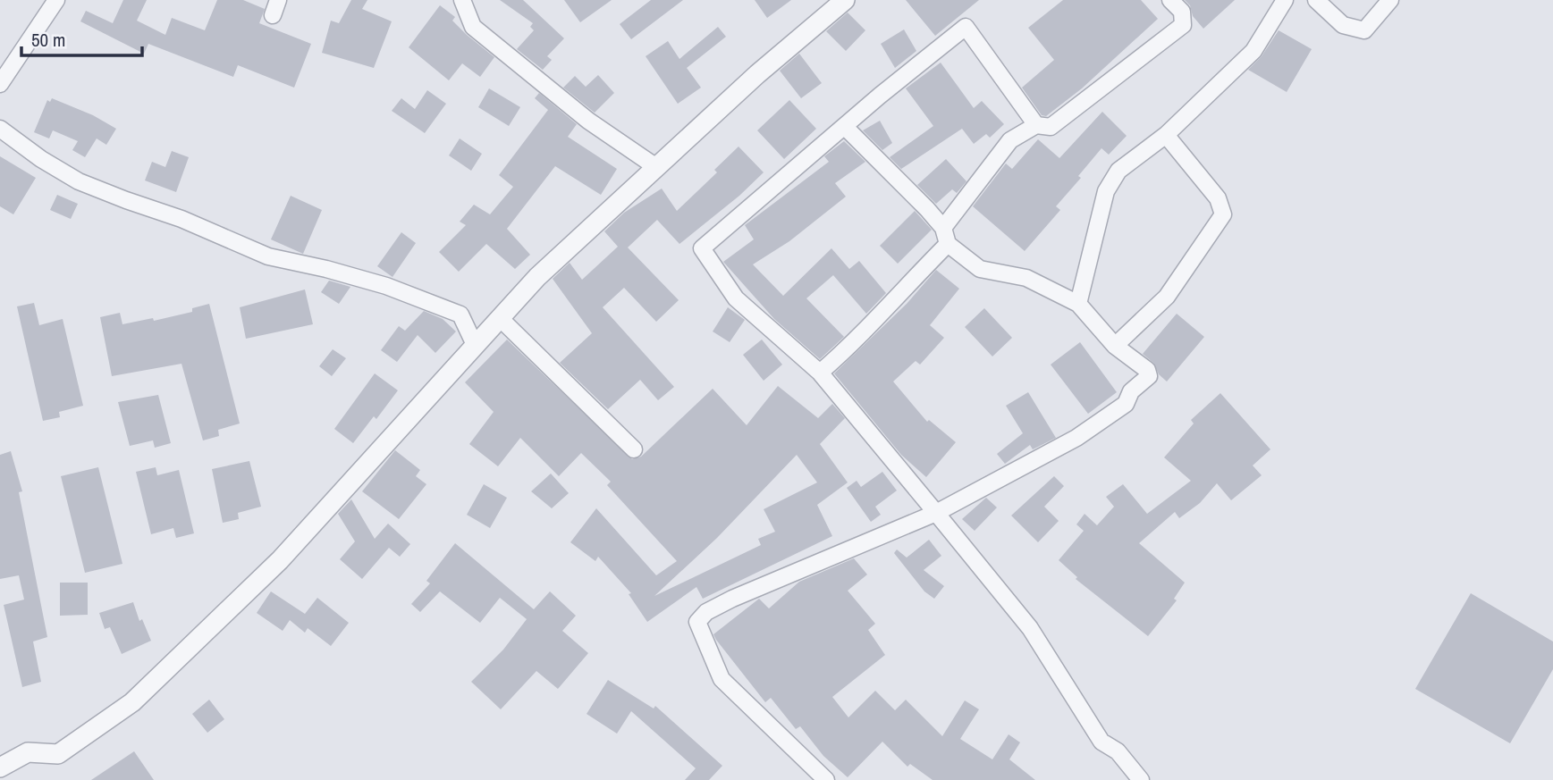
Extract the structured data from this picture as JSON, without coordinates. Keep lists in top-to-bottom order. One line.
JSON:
{"scale_bar":"50 m"}
